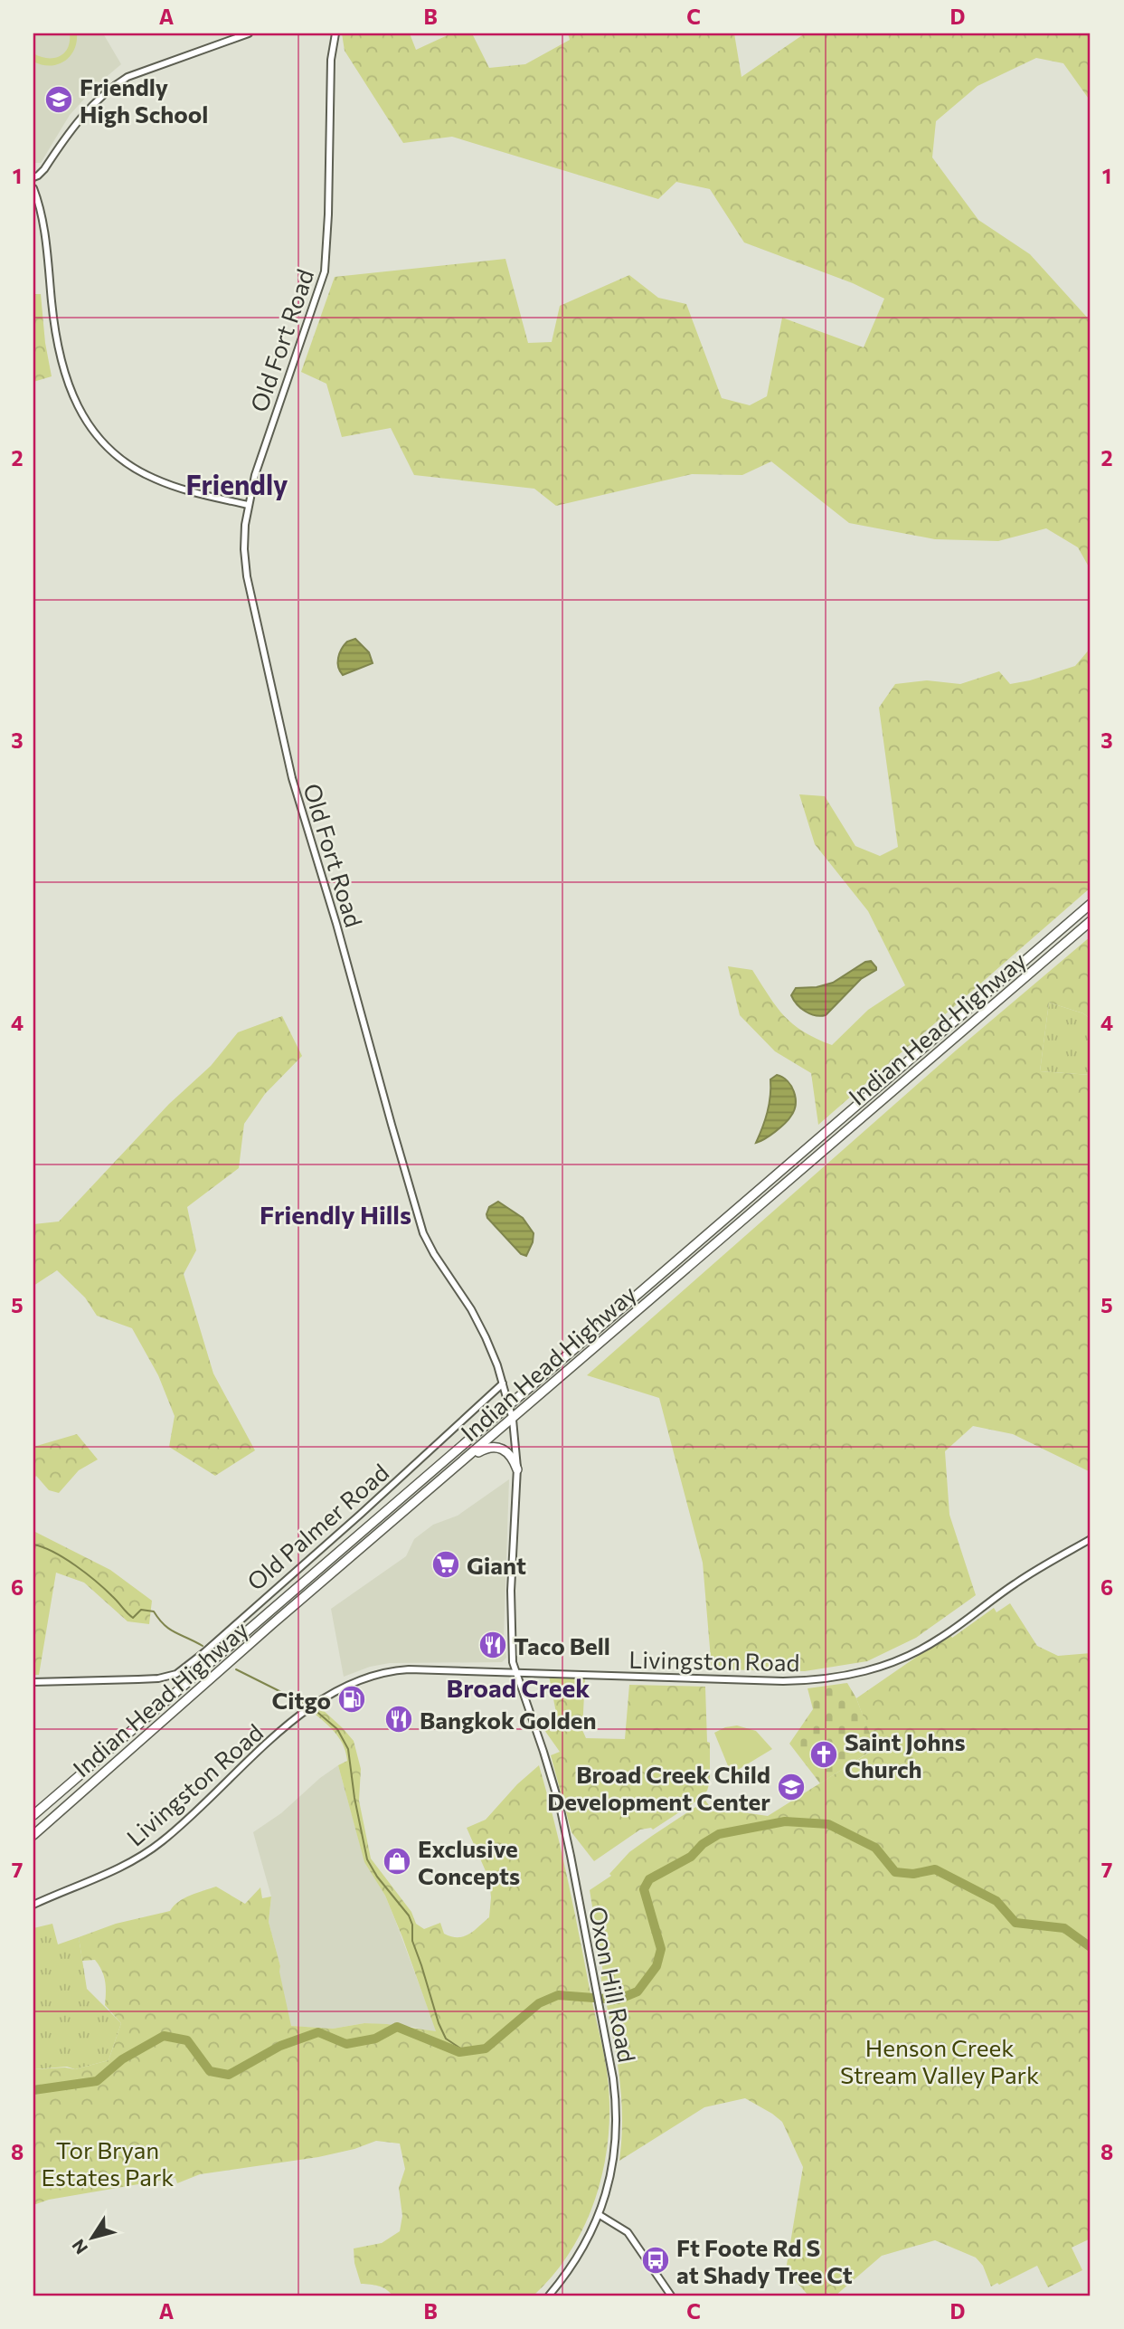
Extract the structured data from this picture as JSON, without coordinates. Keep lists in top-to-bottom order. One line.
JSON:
{"streets":{"highway":["Indian Head Highway"],"main road":["Old Fort Road","Old Palmer Road","Livingston Road","Oxon Hill Road"]},"crossings":[["Old Fort Road","Indian Head Highway"],["Old Fort Road","Old Palmer Road"],["Old Fort Road","Livingston Road"],["Old Fort Road","Oxon Hill Road"],["Livingston Road","Oxon Hill Road"]],"districts":["Friendly","Friendly Hills","Broad Creek"],"parks":["Henson Creek Stream Valley Park","Tor Bryan Estates Park"],"places":{"school or university":["Friendly High School","Broad Creek Child Development Center"],"supermarket":["Giant"],"restaurant":["Taco Bell","Bangkok Golden"],"fuel station":["Citgo"],"church":["Saint Johns Church"],"shop":["Exclusive Concepts"],"bus stop":["Ft Foote Rd S at Shady Tree Ct"]},"north":"bottom left","grid":{"columns":["A","B","C","D"],"rows":["1","2","3","4","5","6","7","8"]}}
